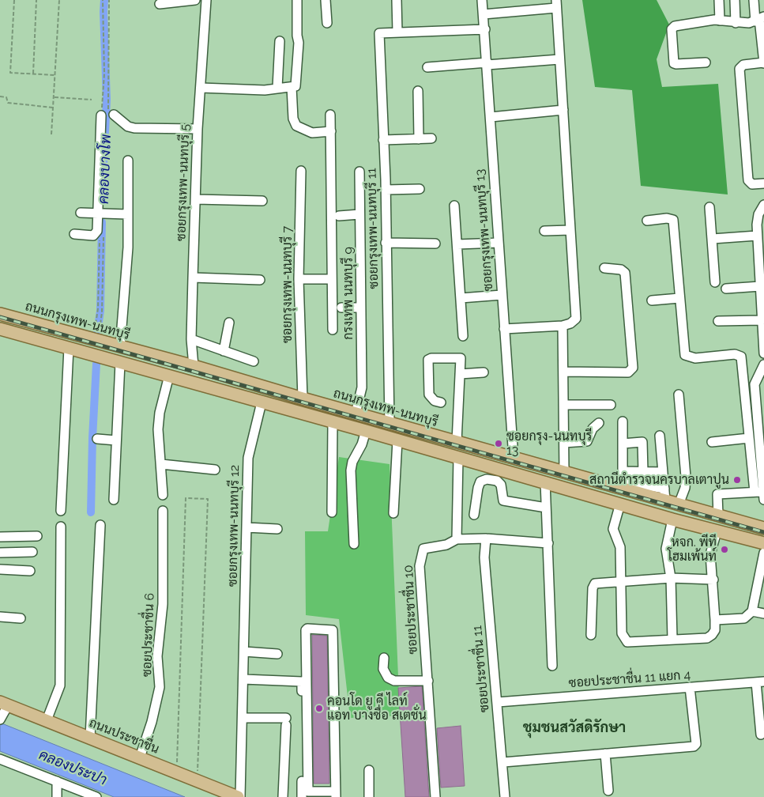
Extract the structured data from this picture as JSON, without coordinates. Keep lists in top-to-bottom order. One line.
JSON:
{"streets":{"main road":["ถนนกรุงเทพ-นนทบุรี","ถนนประชาชื่น"],"street":["ซอยกรุงเทพ-นนทบุรี 5","ซอยกรุงเทพ-นนทบุรี 11","ซอยกรุงเทพ-นนทบุรี 13","ซอยกรุงเทพ-นนทบุรี 7","กรงเทพ นนทบุรี 9","ซอยกรุงเทพ-นนทบุรี 12","ซอยประชาชื่น 10","ซอยประชาชื่น 6","ซอยประชาชื่น 11","ซอยประชาชื่น 11 แยก 4"]},"crossings":[["ซอยกรุงเทพ-นนทบุรี 5","ถนนกรุงเทพ-นนทบุรี"],["ซอยกรุงเทพ-นนทบุรี 11","ถนนกรุงเทพ-นนทบุรี"],["ซอยกรุงเทพ-นนทบุรี 13","ถนนกรุงเทพ-นนทบุรี"],["ซอยกรุงเทพ-นนทบุรี 7","ถนนกรุงเทพ-นนทบุรี"],["กรงเทพ นนทบุรี 9","ถนนกรุงเทพ-นนทบุรี"],["ซอยกรุงเทพ-นนทบุรี 12","ถนนประชาชื่น"],["ซอยประชาชื่น 10","ซอยประชาชื่น 11"],["ซอยประชาชื่น 6","ถนนประชาชื่น"],["ซอยประชาชื่น 11","ซอยประชาชื่น 11 แยก 4"]],"districts":["ชุมชนสวัสดิรักษา"],"water":["คลองบางโพ","คลองประปา"],"places":["ซอยกรุง-นนทบุรี 13","สถานีตำรวจนครบาลเตาปูน","หจก. พีที โฮมเพ้นท์","คอนโด ยู ดี ไลท์ แอท บางซื่อ สเตชั่น"]}
